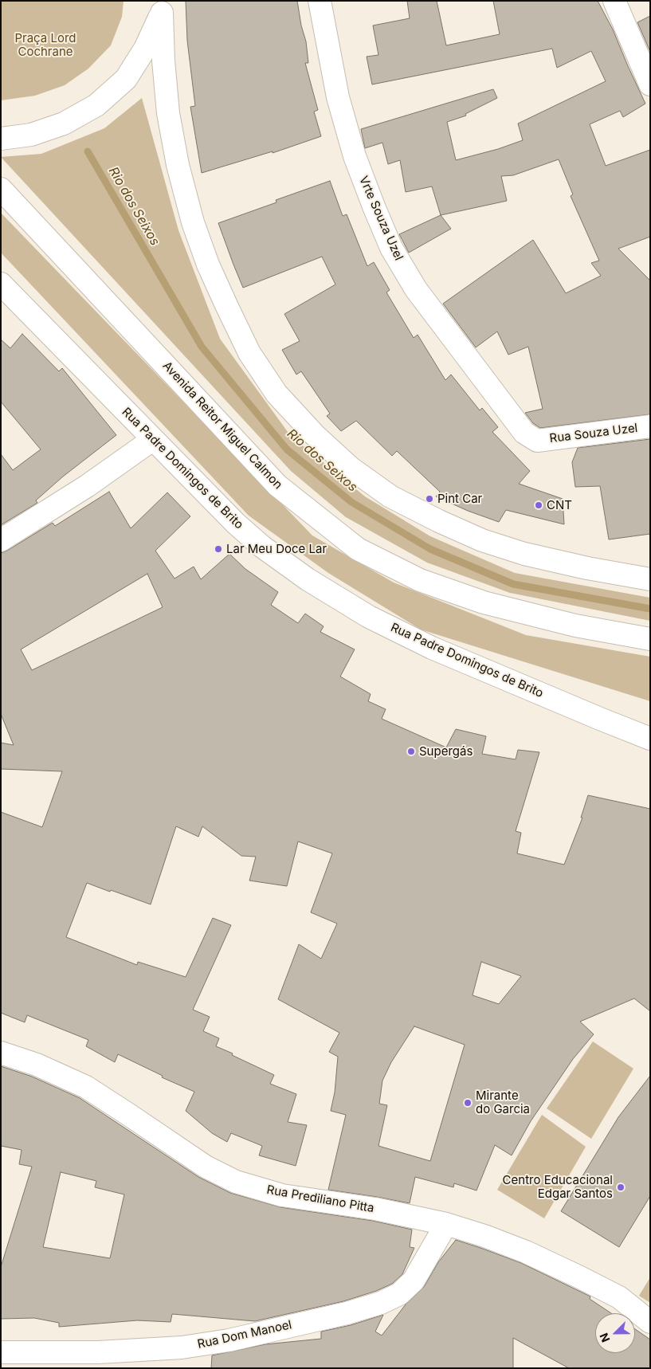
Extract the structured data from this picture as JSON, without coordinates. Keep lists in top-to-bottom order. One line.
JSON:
{"streets":{"main road":["Vrte Souza Uzel","Avenida Reitor Miguel Calmon","Rua Souza Uzel","Rua Padre Domingos de Brito","Rua Prediliano Pitta","Rua Dom Manoel"]},"crossings":[["Vrte Souza Uzel","Rua Souza Uzel"],["Rua Prediliano Pitta","Rua Dom Manoel"]],"water":["Rio dos Seixos"],"parks":["Praça Lord Cochrane"],"places":["Pint Car","CNT","Lar Meu Doce Lar","Supergás","Mirante do Garcia","Centro Educacional Edgar Santos"],"north":"bottom left"}
